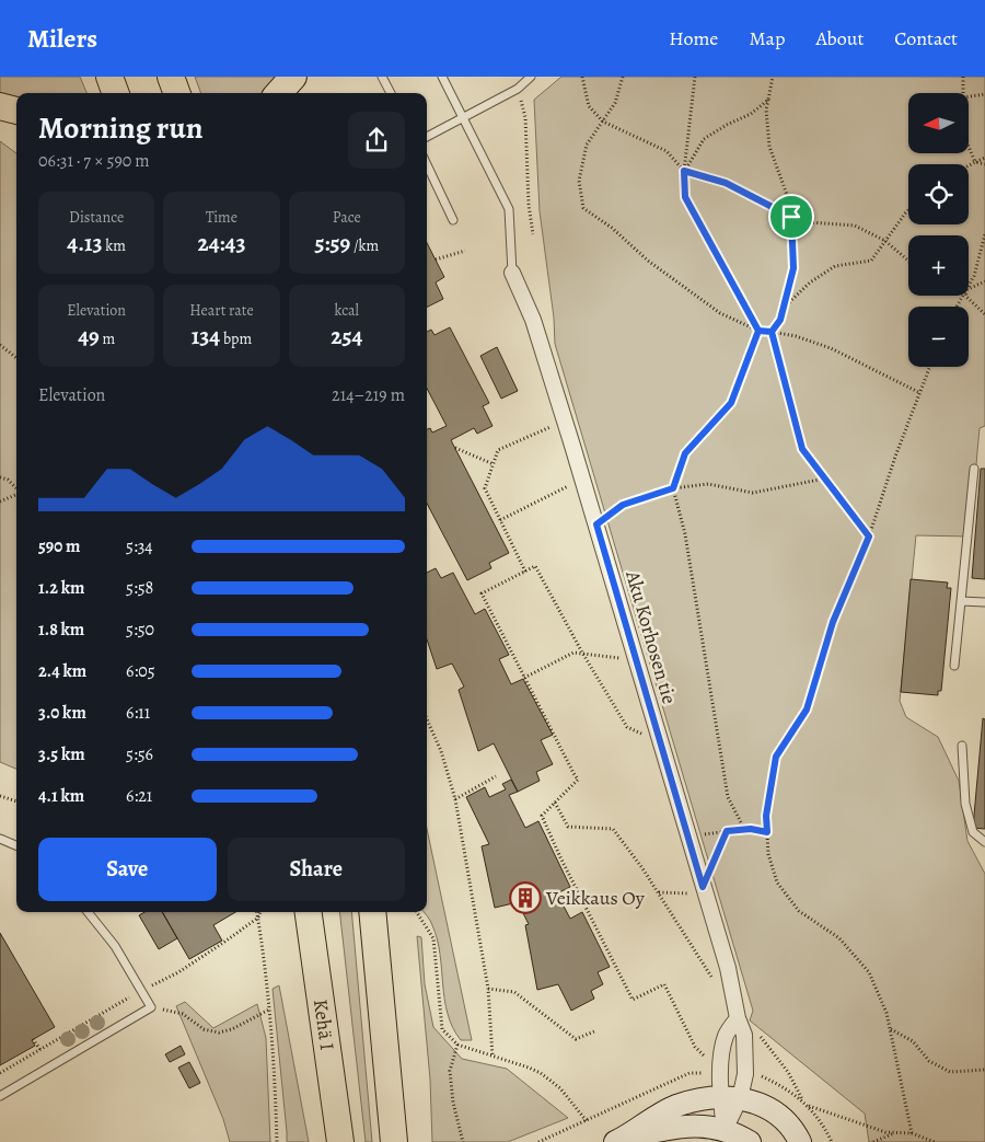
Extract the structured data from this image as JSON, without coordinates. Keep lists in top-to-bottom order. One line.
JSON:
{"streets":{"highway":["Kehä I"],"street":["Aku Korhosen tie"]},"places":{"building":["Veikkaus Oy"]},"north":"left","page":{"header":"Milers","nav":["Home","Map","About","Contact"],"map_buttons":["+","−"],"heading":["Morning run","06:31 · 7 × 590 m"],"stats":[["Distance","4.13 km"],["Time","24:43"],["Pace","5:59 /km"],["Elevation","49 m"],["Heart rate","134 bpm"],["kcal","254"]],"chart":["Elevation","214–219 m"],"list":[{"name":"590 m","note":"5:34"},{"name":"1.2 km","note":"5:58"},{"name":"1.8 km","note":"5:50"},{"name":"2.4 km","note":"6:05"},{"name":"3.0 km","note":"6:11"},{"name":"3.5 km","note":"5:56"},{"name":"4.1 km","note":"6:21"}],"buttons":["Save","Share"]}}
